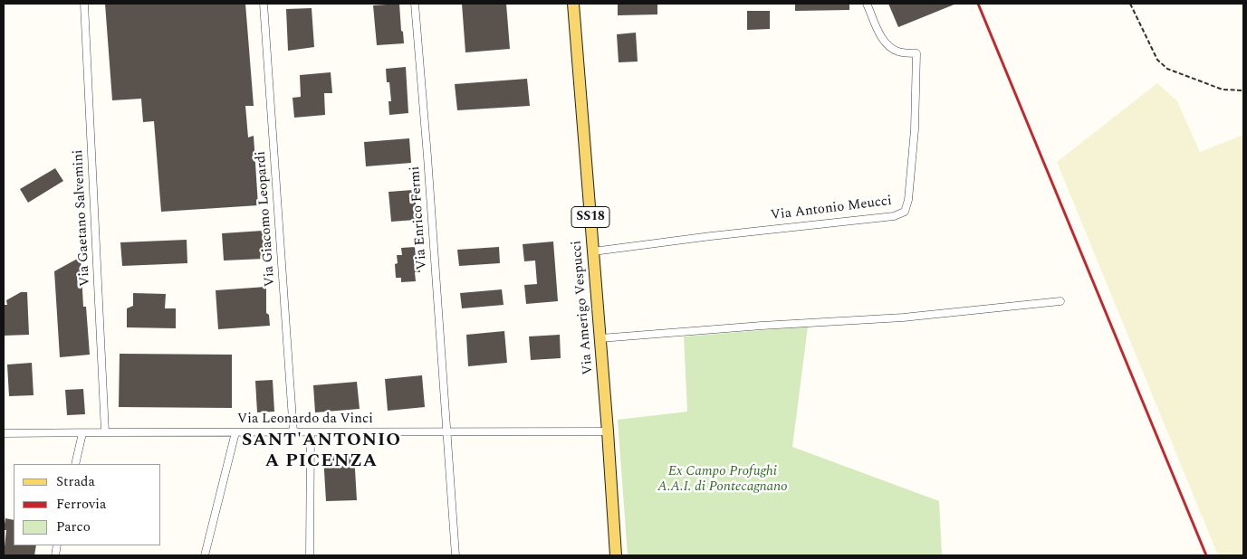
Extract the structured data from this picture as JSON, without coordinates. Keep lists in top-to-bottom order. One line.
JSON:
{"streets":{"main road":["SS18","Via Amerigo Vespucci"],"street":["Via Antonio Meucci","Via Gaetano Salvemini","Via Enrico Fermi","Via Giacomo Leopardi","Via Leonardo da Vinci"]},"crossings":[["Via Antonio Meucci","Via Amerigo Vespucci"],["Via Gaetano Salvemini","Via Leonardo da Vinci"],["Via Enrico Fermi","Via Leonardo da Vinci"],["Via Giacomo Leopardi","Via Leonardo da Vinci"],["Via Amerigo Vespucci","Via Leonardo da Vinci"]],"districts":["SANT'ANTONIO A PICENZA"],"parks":["Ex Campo Profughi A.A.I. di Pontecagnano"],"legend":["Strada","Ferrovia","Parco"]}
